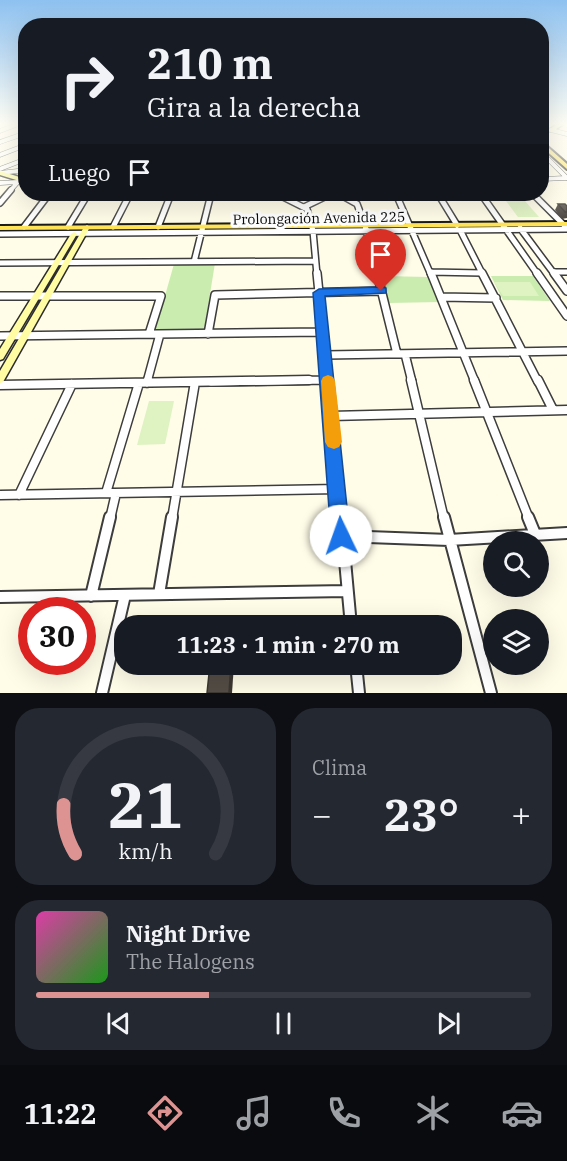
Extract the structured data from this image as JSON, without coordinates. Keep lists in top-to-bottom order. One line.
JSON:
{"streets":{"main road":["Prolongación Avenida 225"]},"page":{"turn":["210 m","Gira a la derecha"],"then":"Luego","limit":"30","trip":"11:23 · 1 min · 270 m","tile":"Clima","heat":["−","23°","+"],"song":["Night Drive","The Halogens"],"tabs":"11:22","gauge":["21","km/h"]}}
